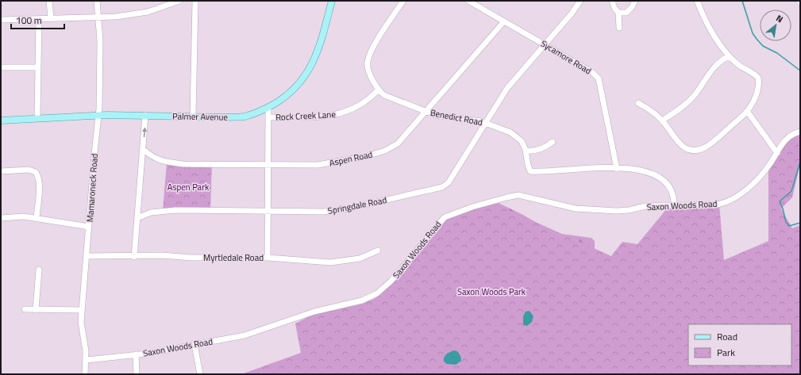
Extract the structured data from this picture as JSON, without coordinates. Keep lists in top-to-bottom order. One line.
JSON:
{"streets":{"main road":["Palmer Avenue"],"street":["Sycamore Road","Rock Creek Lane","Benedict Road","Aspen Road","Mamaroneck Road","Springdale Road","Saxon Woods Road","Myrtledale Road"]},"crossings":[["Sycamore Road","Benedict Road"],["Sycamore Road","Aspen Road"],["Sycamore Road","Springdale Road"],["Rock Creek Lane","Palmer Avenue"],["Rock Creek Lane","Benedict Road"],["Palmer Avenue","Mamaroneck Road"],["Benedict Road","Aspen Road"],["Benedict Road","Springdale Road"],["Mamaroneck Road","Saxon Woods Road"],["Mamaroneck Road","Myrtledale Road"]],"parks":["Aspen Park","Saxon Woods Park"],"legend":["Road","Park"],"scale_bar":"100 m","north":"top right"}
